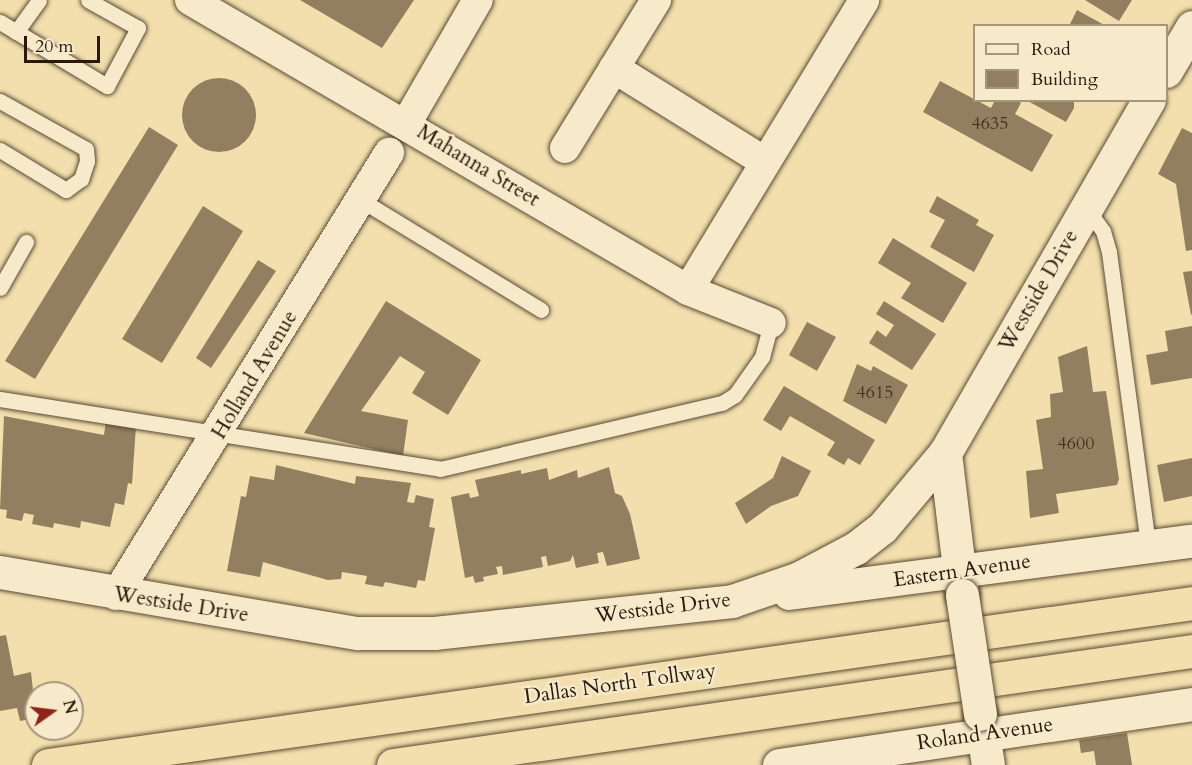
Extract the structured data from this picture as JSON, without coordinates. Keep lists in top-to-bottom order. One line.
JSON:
{"streets":{"highway":["Dallas North Tollway"],"street":["Mahanna Street","Westside Drive","Holland Avenue","Eastern Avenue","Roland Avenue"]},"crossings":[["Westside Drive","Holland Avenue"],["Westside Drive","Eastern Avenue"]],"house_numbers":["4635","4615","4600"],"legend":["Road","Building"],"scale_bar":"20 m","north":"right"}
